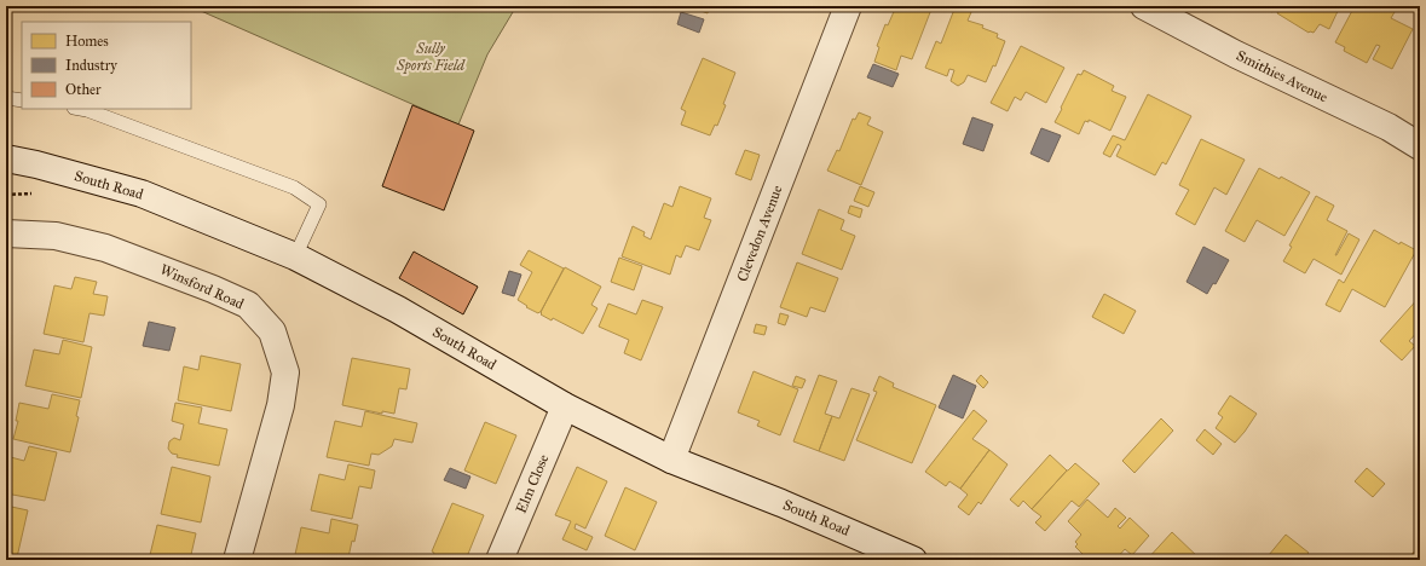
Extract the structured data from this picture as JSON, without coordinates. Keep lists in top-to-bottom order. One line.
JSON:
{"streets":{"street":["Smithies Avenue","South Road","Clevedon Avenue","Winsford Road","Elm Close"]},"crossings":[["South Road","Clevedon Avenue"],["South Road","Elm Close"]],"parks":["Sully Sports Field"],"legend":["Homes","Industry","Other"]}
